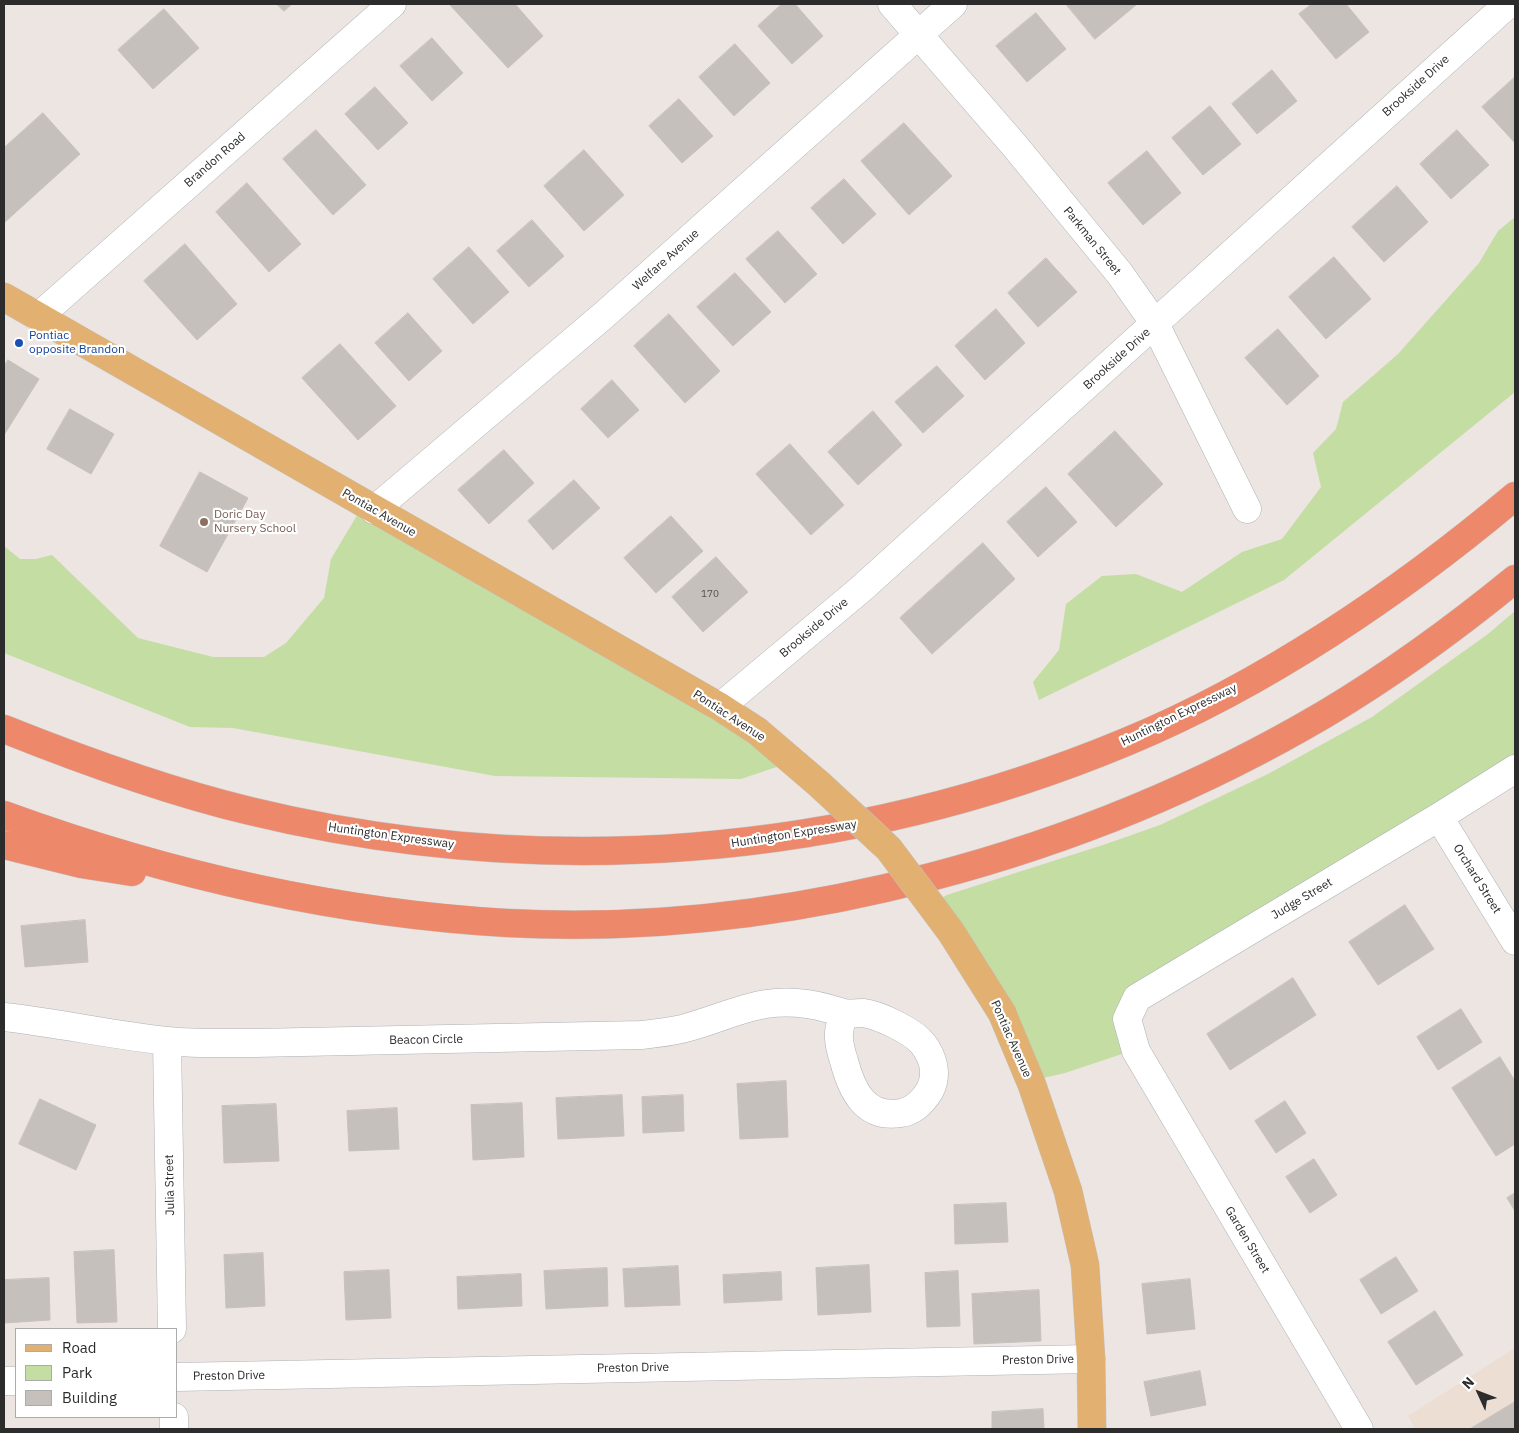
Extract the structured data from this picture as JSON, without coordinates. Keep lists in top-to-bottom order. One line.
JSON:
{"streets":{"highway":["Huntington Expressway"],"main road":["Pontiac Avenue"],"street":["Brookside Drive","Brandon Road","Parkman Street","Welfare Avenue","Orchard Street","Judge Street","Beacon Circle","Julia Street","Garden Street","Preston Drive"]},"crossings":[["Brookside Drive","Parkman Street"],["Brookside Drive","Pontiac Avenue"],["Brandon Road","Pontiac Avenue"],["Parkman Street","Welfare Avenue"],["Welfare Avenue","Pontiac Avenue"],["Pontiac Avenue","Preston Drive"],["Orchard Street","Judge Street"],["Judge Street","Garden Street"],["Beacon Circle","Julia Street"]],"places":["Pontiac opposite Brandon","Doric Day Nursery School"],"house_numbers":["170"],"legend":["Road","Park","Building"],"north":"top left"}
